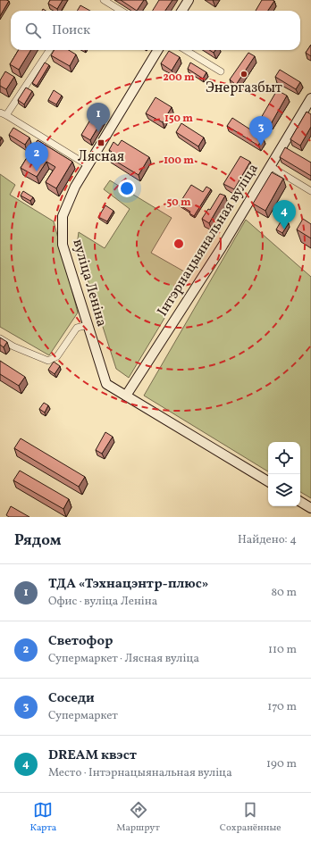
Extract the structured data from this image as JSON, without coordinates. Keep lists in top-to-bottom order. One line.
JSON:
{"streets":{"street":["Інтэрнацыянальная вуліца","вуліца Леніна"]},"crossings":[["Інтэрнацыянальная вуліца","вуліца Леніна"]],"places":{"other":["Энергазбыт"],"transit":["Лясная"]},"page":{"search":"Поиск","pins":["1","3","2","4"],"heading":["Рядом","Найдено: 4"],"list":[{"mark":"1","name":"ТДА «Тэхнацэнтр-плюс»","note":"Офис · вуліца Леніна","value":"80 m"},{"mark":"2","name":"Светофор","note":"Супермаркет · Лясная вуліца","value":"110 m"},{"mark":"3","name":"Соседи","note":"Супермаркет","value":"170 m"},{"mark":"4","name":"DREAM квэст","note":"Место · Інтэрнацыянальная вуліца","value":"190 m"}],"nav":["Карта","Маршрут","Сохранённые"]},"rings":["200 m","150 m","100 m","50 m"]}
